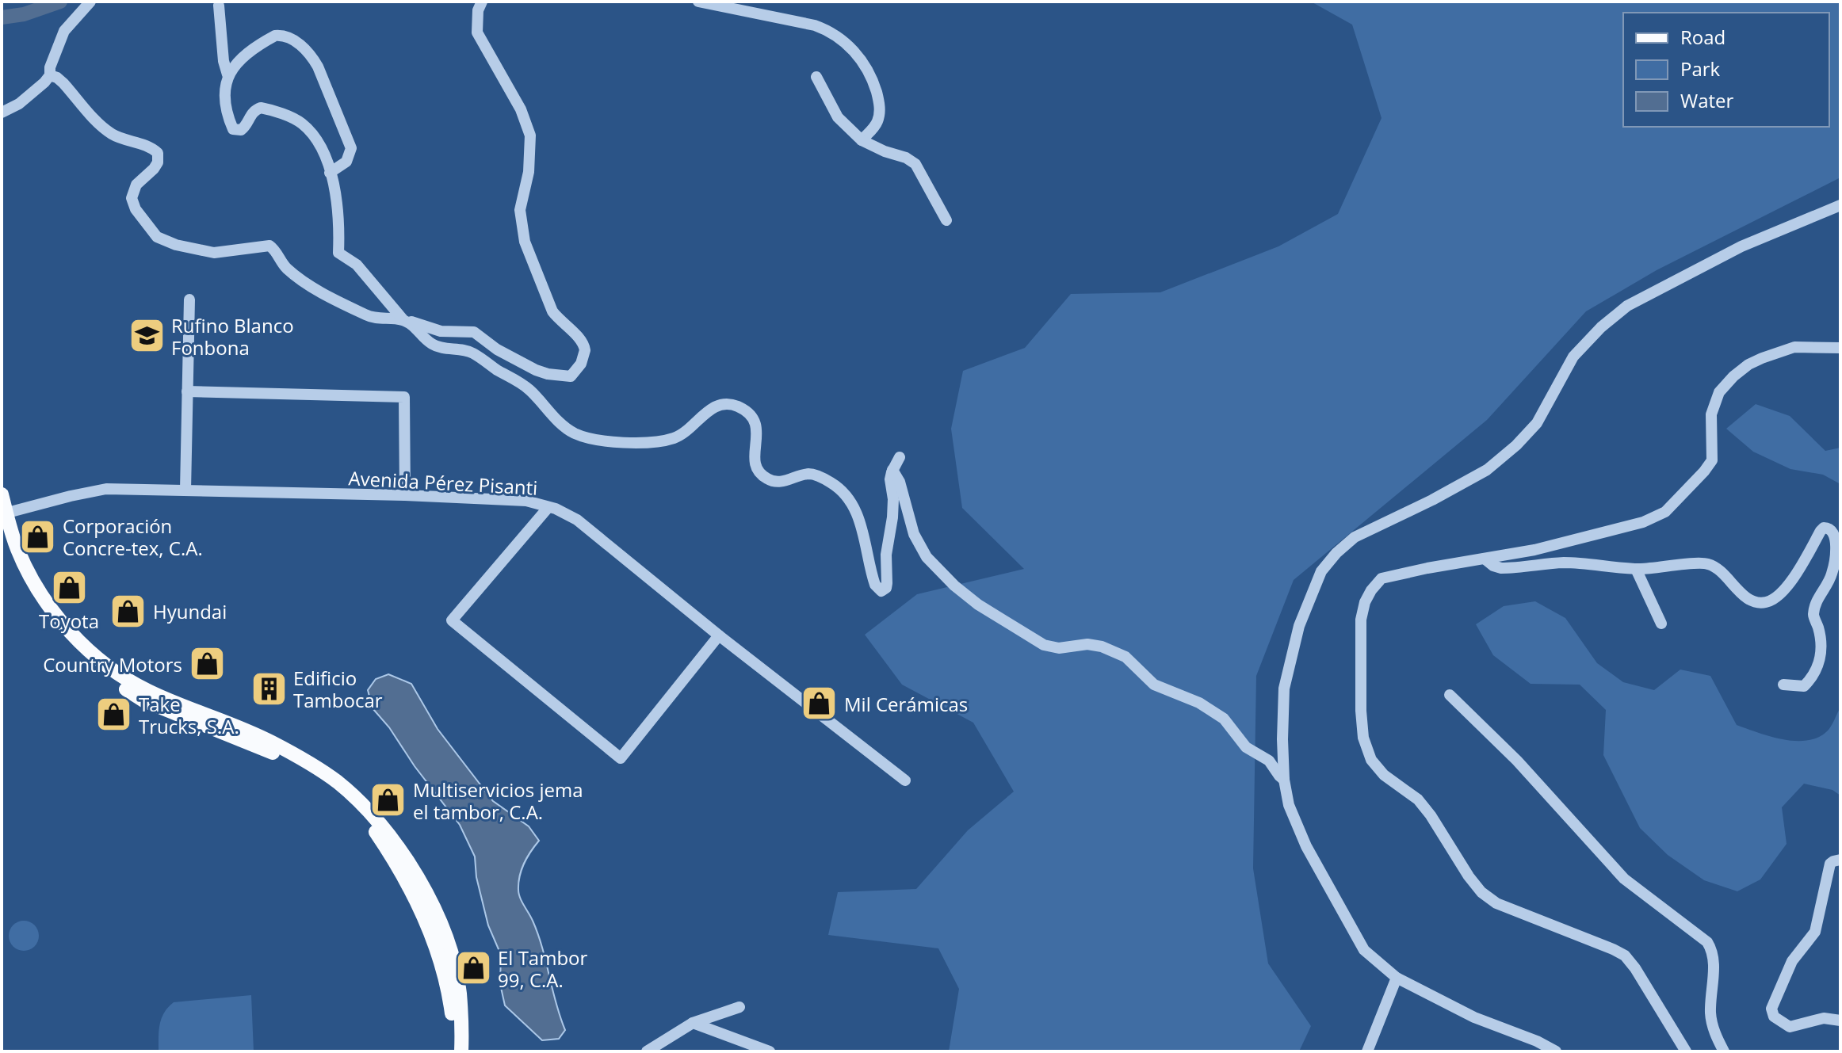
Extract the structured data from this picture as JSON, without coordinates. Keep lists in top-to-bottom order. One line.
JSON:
{"streets":{"street":["Avenida Pérez Pisanti"]},"places":{"school or university":["Rufino Blanco Fonbona"],"shop":["Corporación Concre-tex, C.A.","Toyota","Hyundai","Country Motors","Mil Cerámicas","Take Trucks, S.A.","Multiservicios jema el tambor, C.A.","El Tambor 99, C.A."],"building":["Edificio Tambocar"]},"legend":["Road","Park","Water"]}
